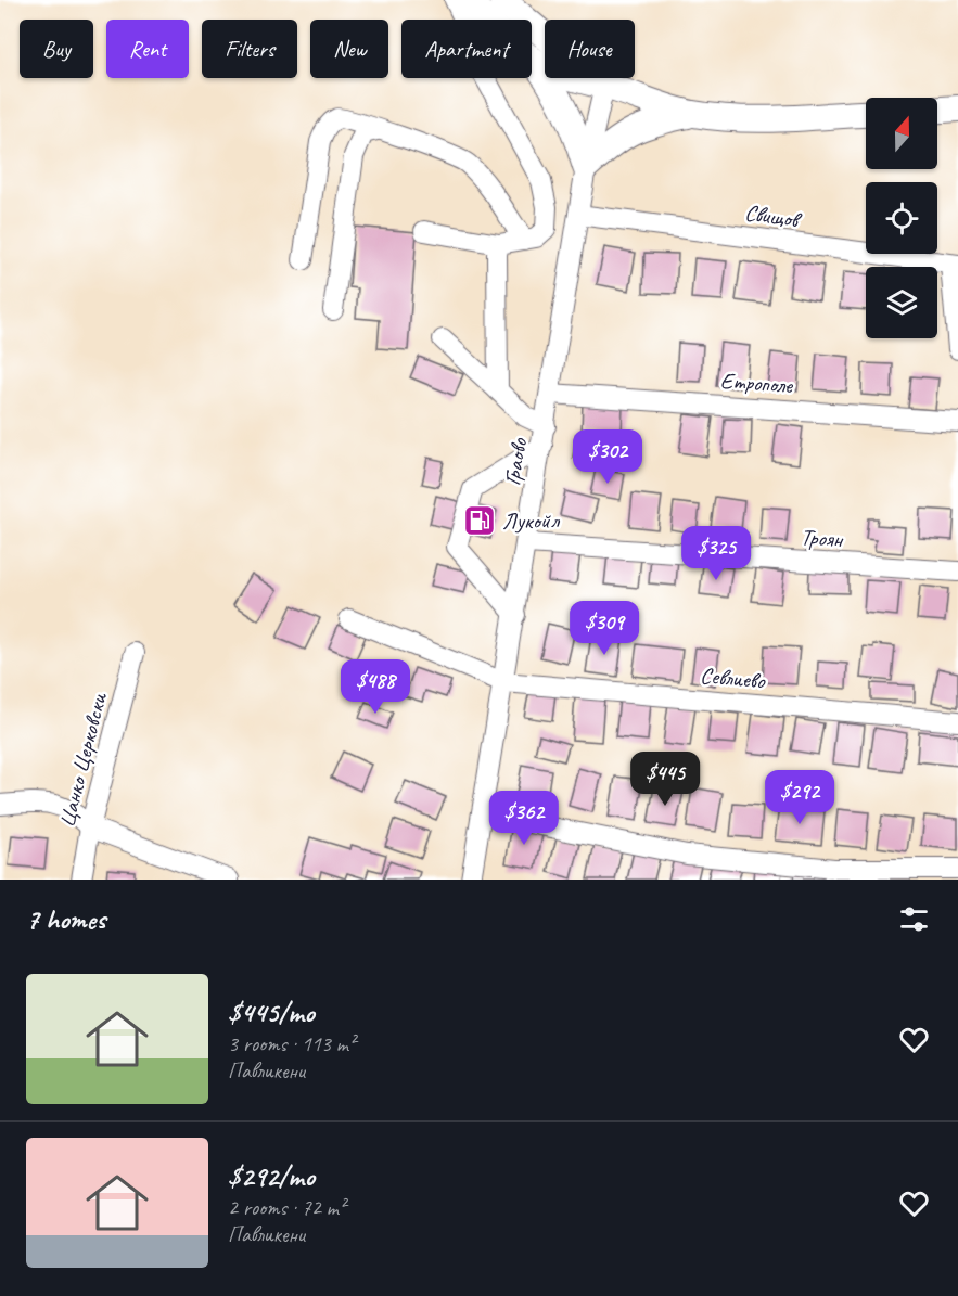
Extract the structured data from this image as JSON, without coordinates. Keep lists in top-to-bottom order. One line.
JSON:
{"streets":{"street":["Свищов","Етрополе","Граово","Троян","Севлиево","Цанко Церковски"]},"crossings":[["Свищов","Граово"],["Етрополе","Граово"],["Граово","Троян"],["Граово","Севлиево"]],"places":{"fuel station":["Лукойл"]},"north":"top","page":{"chip":["Buy","Rent","Filters","New","Apartment","House"],"price":["$302","$325","$309","$488","$445","$292","$362"],"heading":"7 homes","list":[{"name":"$445/mo","note":"3 rooms · 113 m² · Павликени"},{"name":"$292/mo","note":"2 rooms · 72 m² · Павликени"}]}}
